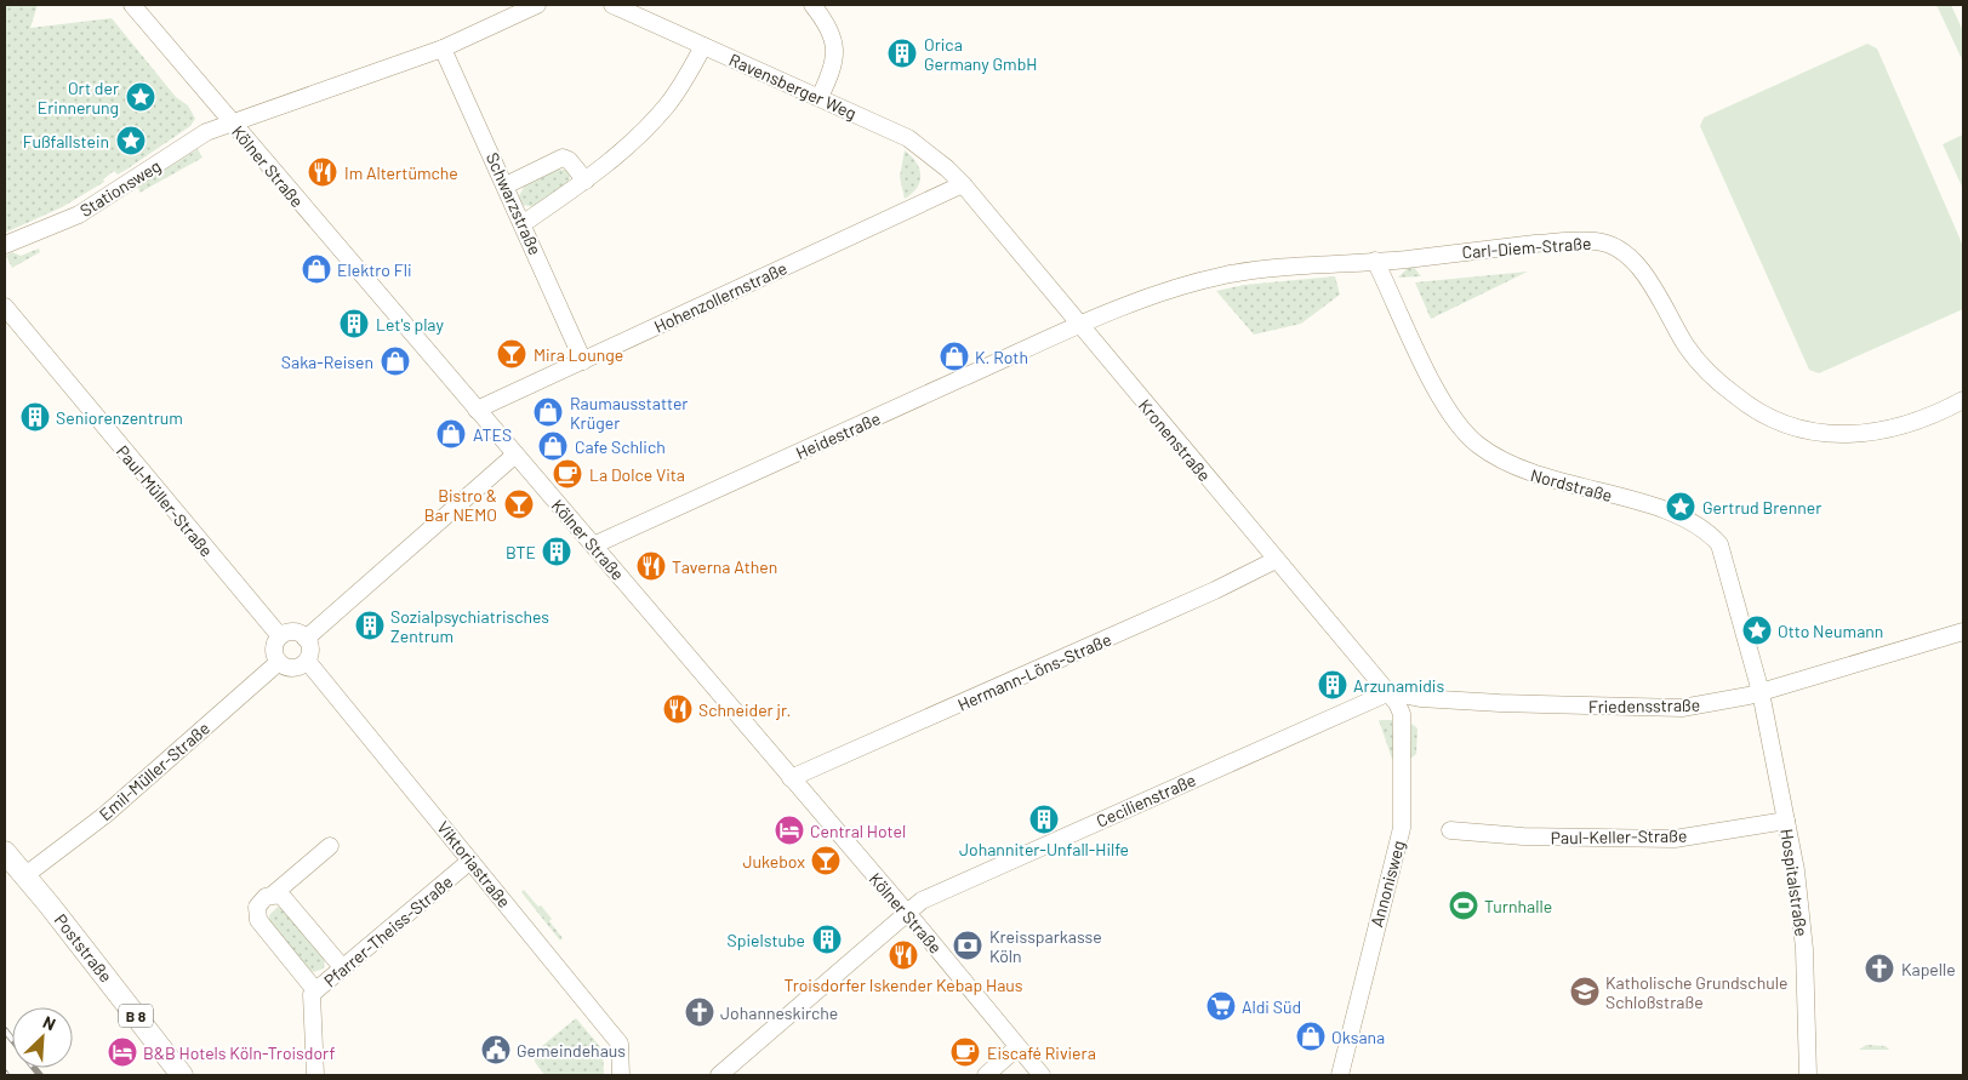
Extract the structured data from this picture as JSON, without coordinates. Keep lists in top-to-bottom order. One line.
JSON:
{"streets":{"main road":["Poststraße","B 8"],"street":["Ravensberger Weg","Kölner Straße","Stationsweg","Schwarzstraße","Carl-Diem-Straße","Hohenzollernstraße","Heidestraße","Kronenstraße","Nordstraße","Paul-Müller-Straße","Hermann-Löns-Straße","Friedensstraße","Emil-Müller-Straße","Cecilienstraße","Paul-Keller-Straße","Viktoriastraße","Hospitalstraße","Annonisweg","Pfarrer-Theiss-Straße"]},"crossings":[["Ravensberger Weg","Hohenzollernstraße"],["Ravensberger Weg","Kronenstraße"],["Kölner Straße","Stationsweg"],["Kölner Straße","Hohenzollernstraße"],["Kölner Straße","Heidestraße"],["Kölner Straße","Hermann-Löns-Straße"],["Kölner Straße","Cecilienstraße"],["Schwarzstraße","Hohenzollernstraße"],["Carl-Diem-Straße","Heidestraße"],["Carl-Diem-Straße","Kronenstraße"],["Carl-Diem-Straße","Nordstraße"],["Hohenzollernstraße","Kronenstraße"],["Heidestraße","Kronenstraße"],["Kronenstraße","Hermann-Löns-Straße"],["Kronenstraße","Friedensstraße"],["Kronenstraße","Cecilienstraße"],["Kronenstraße","Annonisweg"],["Nordstraße","Friedensstraße"],["Nordstraße","Hospitalstraße"],["Paul-Müller-Straße","Emil-Müller-Straße"],["Paul-Müller-Straße","Viktoriastraße"],["Friedensstraße","Cecilienstraße"],["Friedensstraße","Hospitalstraße"],["Friedensstraße","Annonisweg"],["Emil-Müller-Straße","Viktoriastraße"],["Emil-Müller-Straße","Poststraße"],["Cecilienstraße","Annonisweg"],["Paul-Keller-Straße","Hospitalstraße"],["Viktoriastraße","Pfarrer-Theiss-Straße"]],"places":{"building":["Orica Germany GmbH","Let's play","Seniorenzentrum","BTE","Sozialpsychiatrisches Zentrum","Arzunamidis","Johanniter-Unfall-Hilfe","Spielstube"],"place":["Ort der Erinnerung","Fußfallstein","Gertrud Brenner","Otto Neumann"],"restaurant":["Im Altertümche","Taverna Athen","Schneider jr.","Troisdorfer Iskender Kebap Haus"],"shop":["Elektro Fli","K. Roth","Saka-Reisen","Raumausstatter Krüger","ATES","Cafe Schlich","Oksana"],"bar":["Mira Lounge","Bistro & Bar NEMO","Jukebox"],"cafe":["La Dolce Vita","Eiscafé Riviera"],"hotel":["Central Hotel","B&B Hotels Köln-Troisdorf"],"sports":["Turnhalle"],"bank":["Kreissparkasse Köln"],"church":["Kapelle","Johanneskirche"],"school or university":["Katholische Grundschule Schloßstraße"],"supermarket":["Aldi Süd"],"public building":["Gemeindehaus"]},"north":"top right"}
